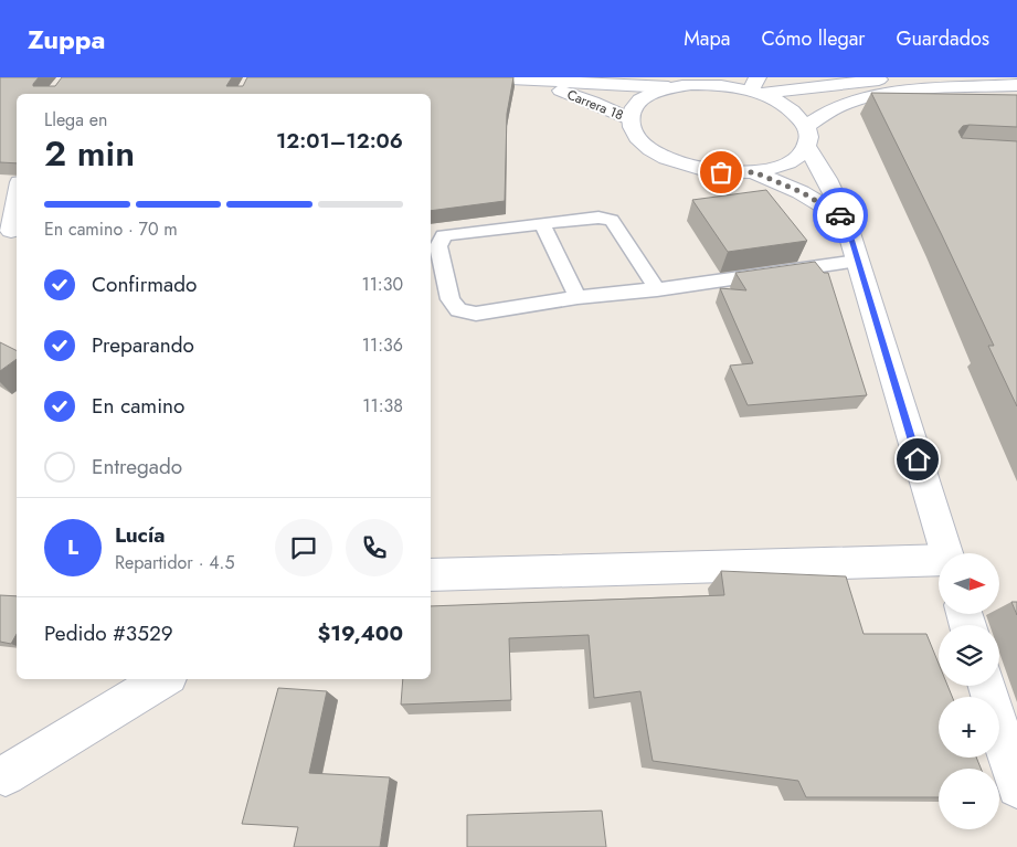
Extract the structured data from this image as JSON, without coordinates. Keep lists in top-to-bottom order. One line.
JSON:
{"streets":{"street":["Carrera 18"]},"north":"right","page":{"header":"Zuppa","nav":["Mapa","Cómo llegar","Guardados"],"heading":["2 min","Llega en","12:01–12:06"],"panel":["Lucía","Repartidor · 4.5","Pedido #3529","$19,400"],"bar":"En camino · 70 m","list":[["Confirmado","11:30"],["Preparando","11:36"],["En camino","11:38"],"Entregado"],"round":"L","map_buttons":["+","−"]}}
